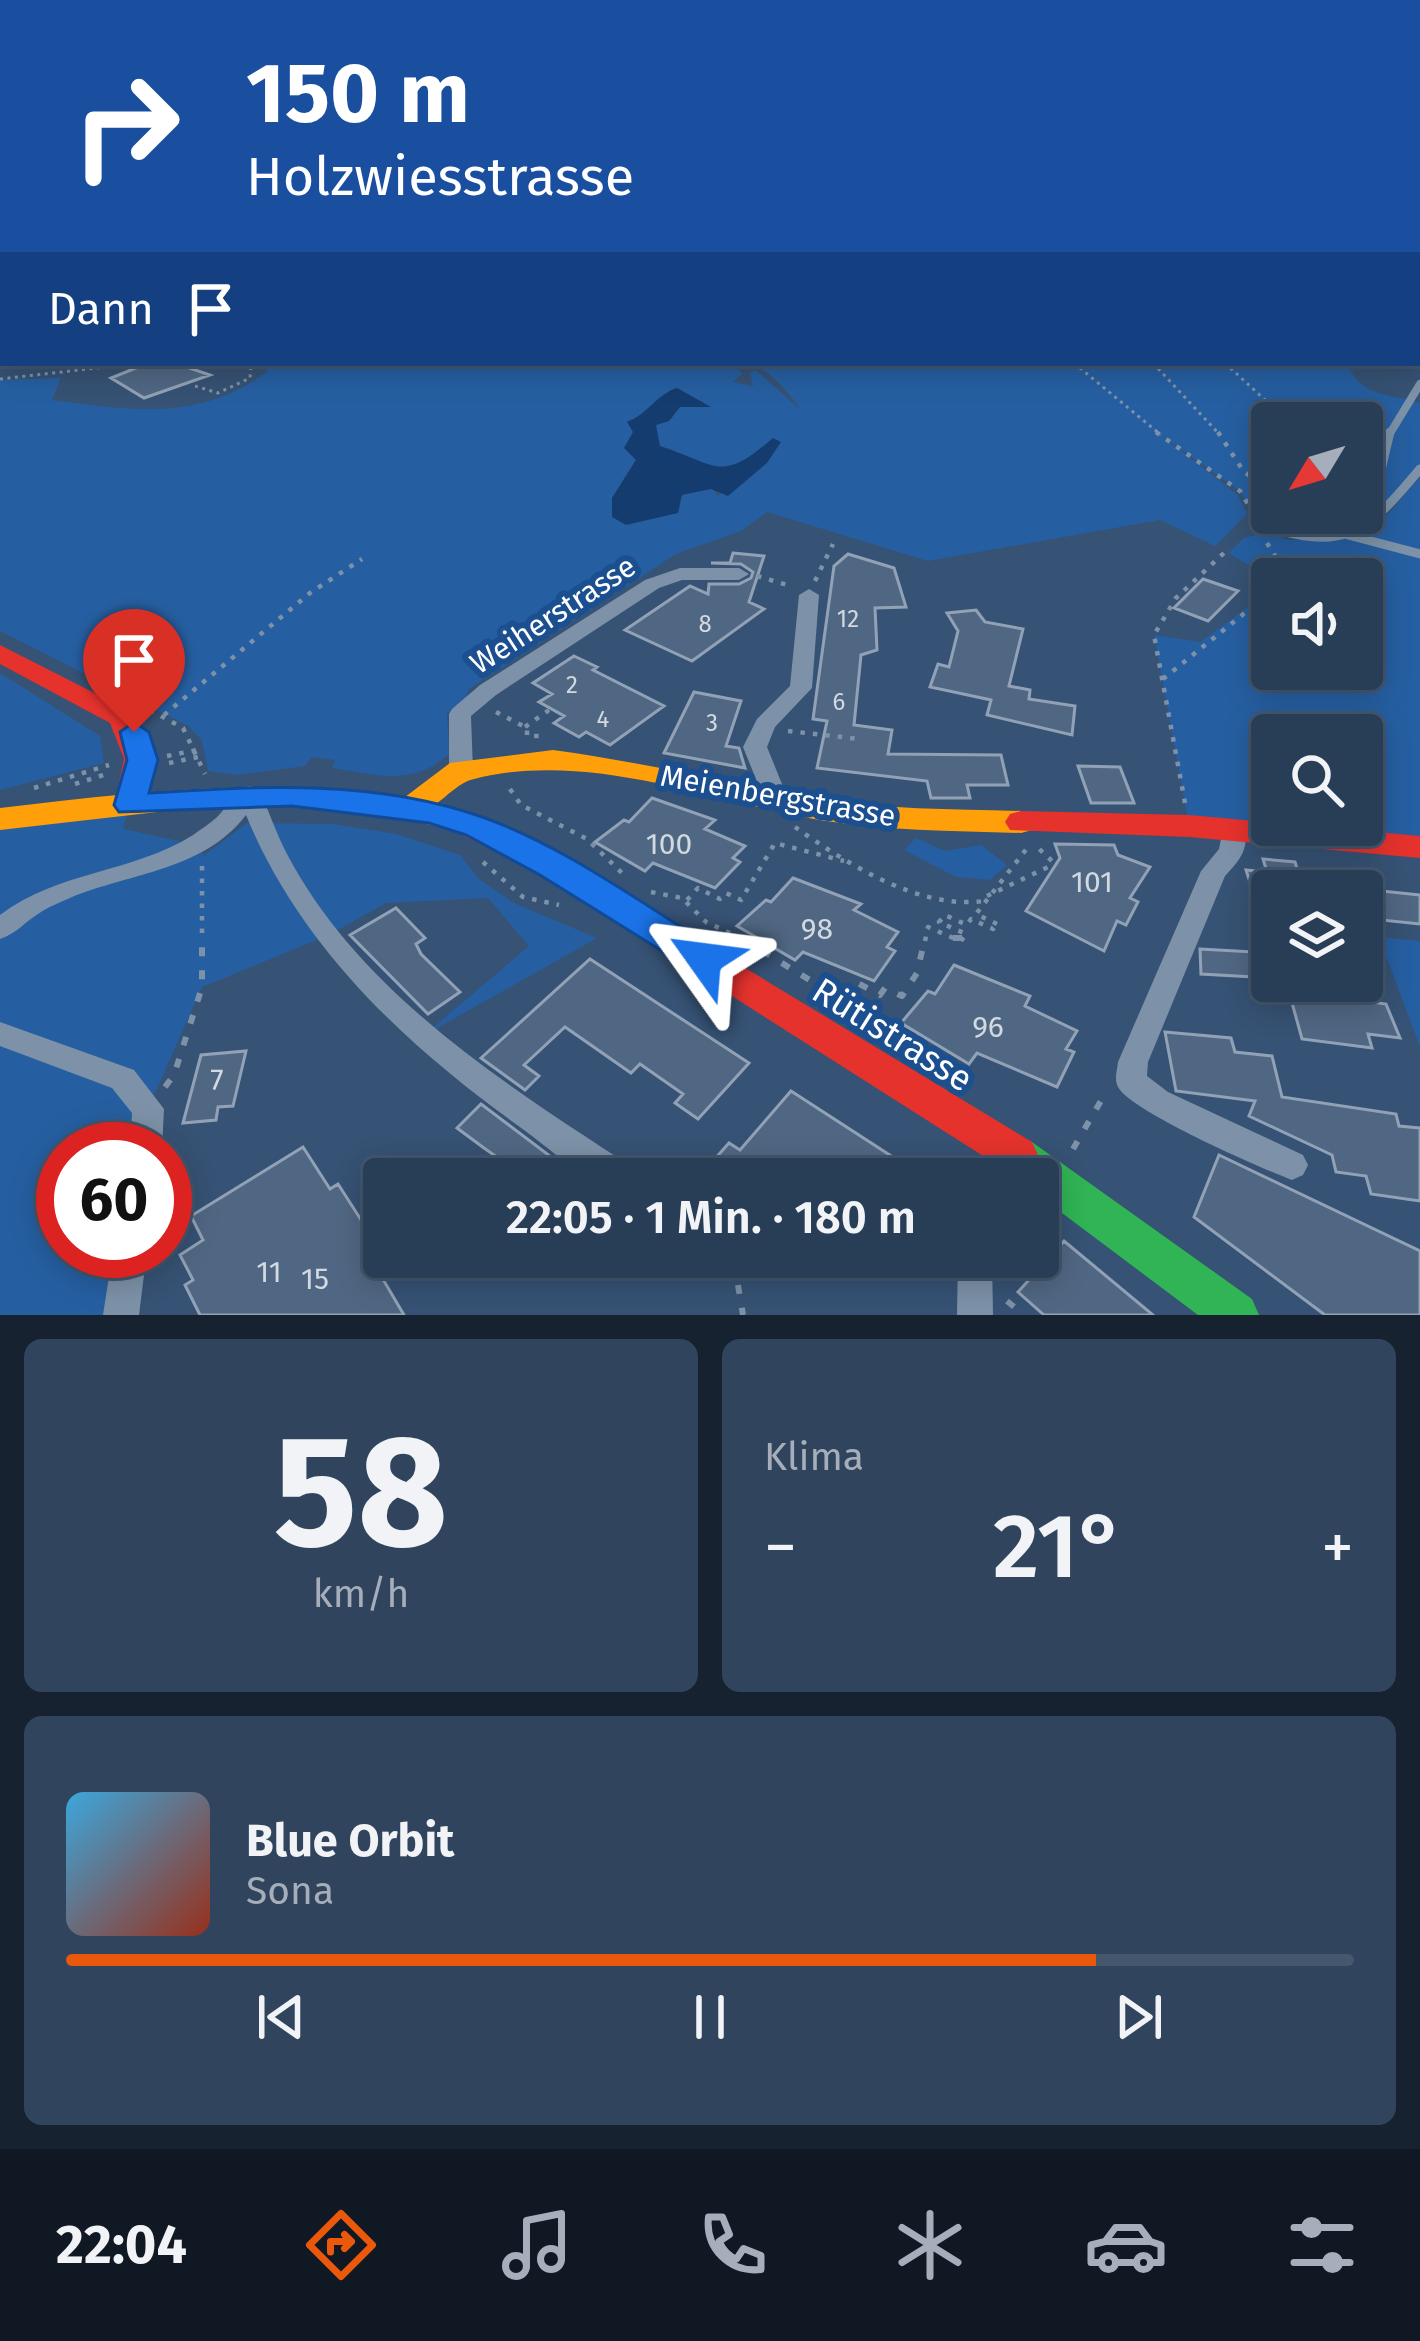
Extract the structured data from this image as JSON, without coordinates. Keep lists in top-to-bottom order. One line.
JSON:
{"streets":{"street":["Weiherstrasse","Meienbergstrasse","Rütistrasse"]},"crossings":[["Weiherstrasse","Meienbergstrasse"]],"house_numbers":["12","8","2","6","4","3","100","101","98","96","7","11","15"],"north":"bottom left","page":{"turn":["150 m","Holzwiesstrasse"],"then":"Dann","limit":"60","trip":"22:05 · 1 Min. · 180 m","tile":[["58","km/h"],"Klima"],"heat":["−","21°","+"],"song":["Blue Orbit","Sona"],"tabs":"22:04"}}
